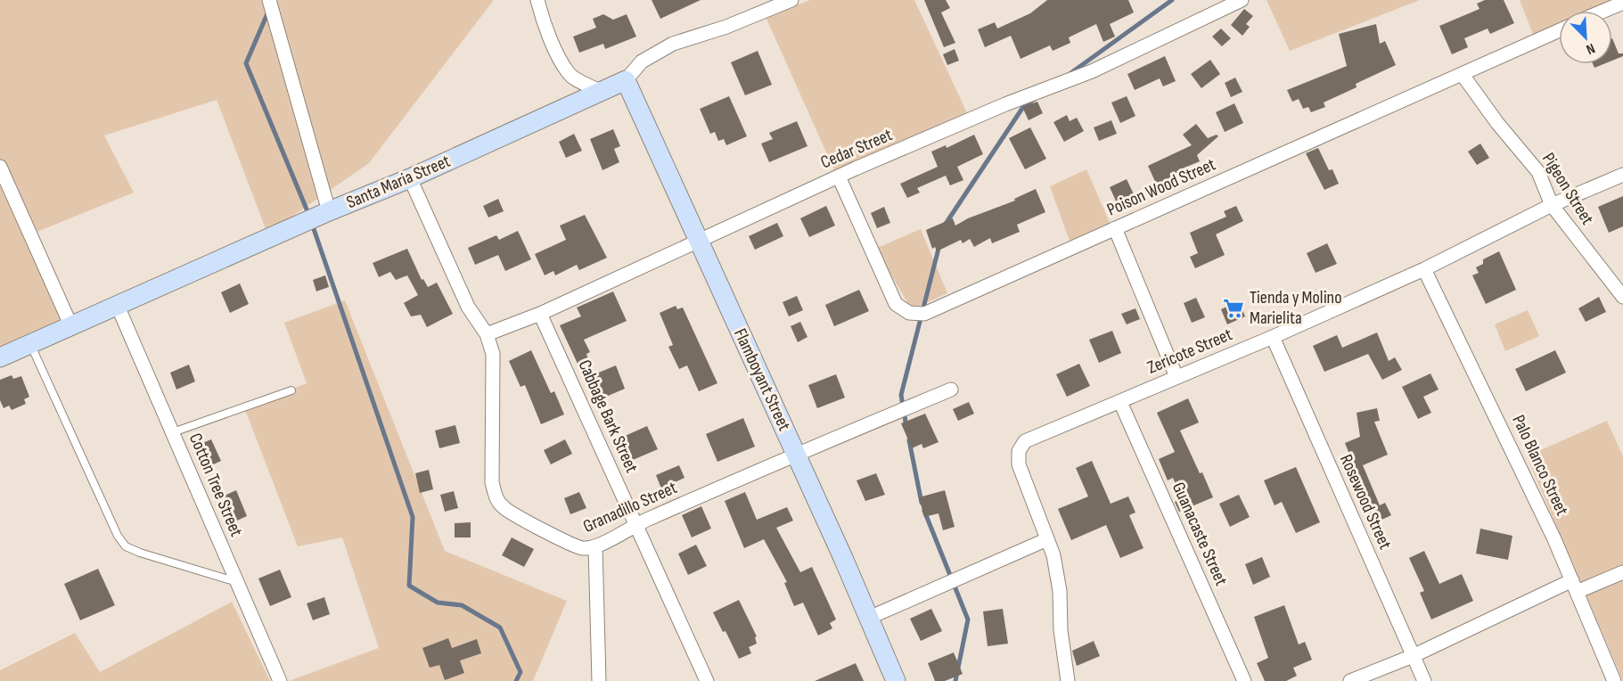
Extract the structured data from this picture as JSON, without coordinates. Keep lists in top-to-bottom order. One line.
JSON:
{"streets":{"street":["Cedar Street","Santa Maria Street","Poison Wood Street","Pigeon Street","Zericote Street","Flamboyant Street","Cabbage Bark Street","Palo Blanco Street","Cotton Tree Street","Rosewood Street","Granadillo Street","Guanacaste Street"]},"crossings":[["Cedar Street","Poison Wood Street"],["Cedar Street","Flamboyant Street"],["Cedar Street","Cabbage Bark Street"],["Cedar Street","Granadillo Street"],["Santa Maria Street","Flamboyant Street"],["Santa Maria Street","Cotton Tree Street"],["Santa Maria Street","Granadillo Street"],["Poison Wood Street","Pigeon Street"],["Pigeon Street","Zericote Street"],["Zericote Street","Palo Blanco Street"],["Zericote Street","Rosewood Street"],["Zericote Street","Guanacaste Street"],["Flamboyant Street","Granadillo Street"],["Cabbage Bark Street","Granadillo Street"]],"places":{"supermarket":["Tienda y Molino Marielita"]},"north":"bottom right"}
